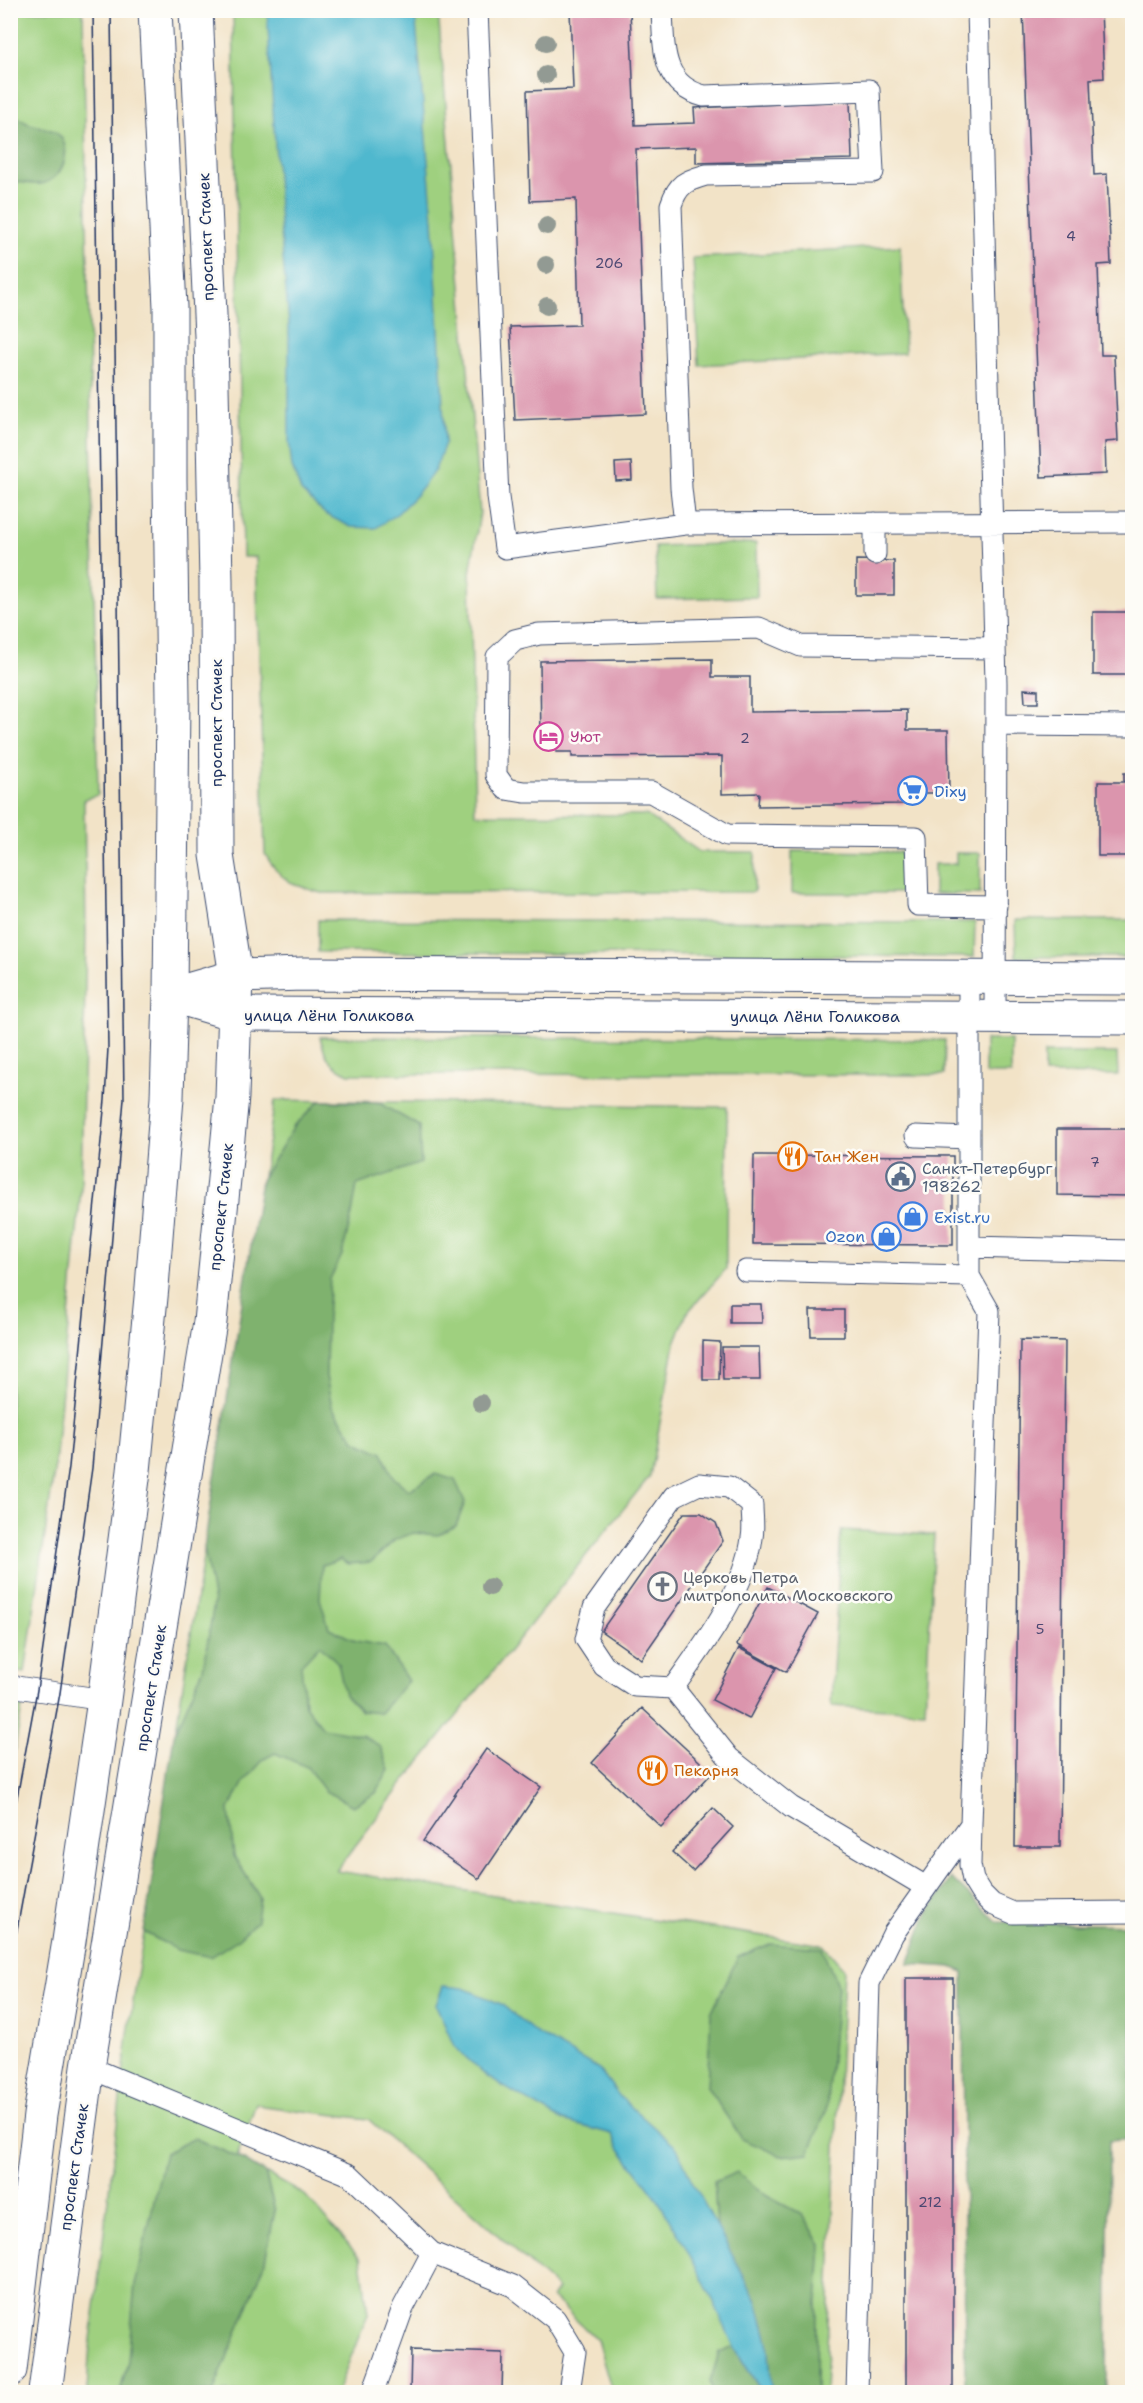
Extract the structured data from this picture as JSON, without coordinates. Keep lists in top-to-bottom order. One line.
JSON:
{"streets":{"main road":["проспект Стачек","улица Лёни Голикова"]},"crossings":[["проспект Стачек","улица Лёни Голикова"]],"places":{"hotel":["Уют"],"supermarket":["Dixy"],"restaurant":["Тан Жен","Пекарня"],"public building":["Санкт-Петербург 198262"],"shop":["Exist.ru","Ozon"],"church":["Церковь Петра митрополита Московского"]},"house_numbers":["4","206","2","7","5","212"]}
